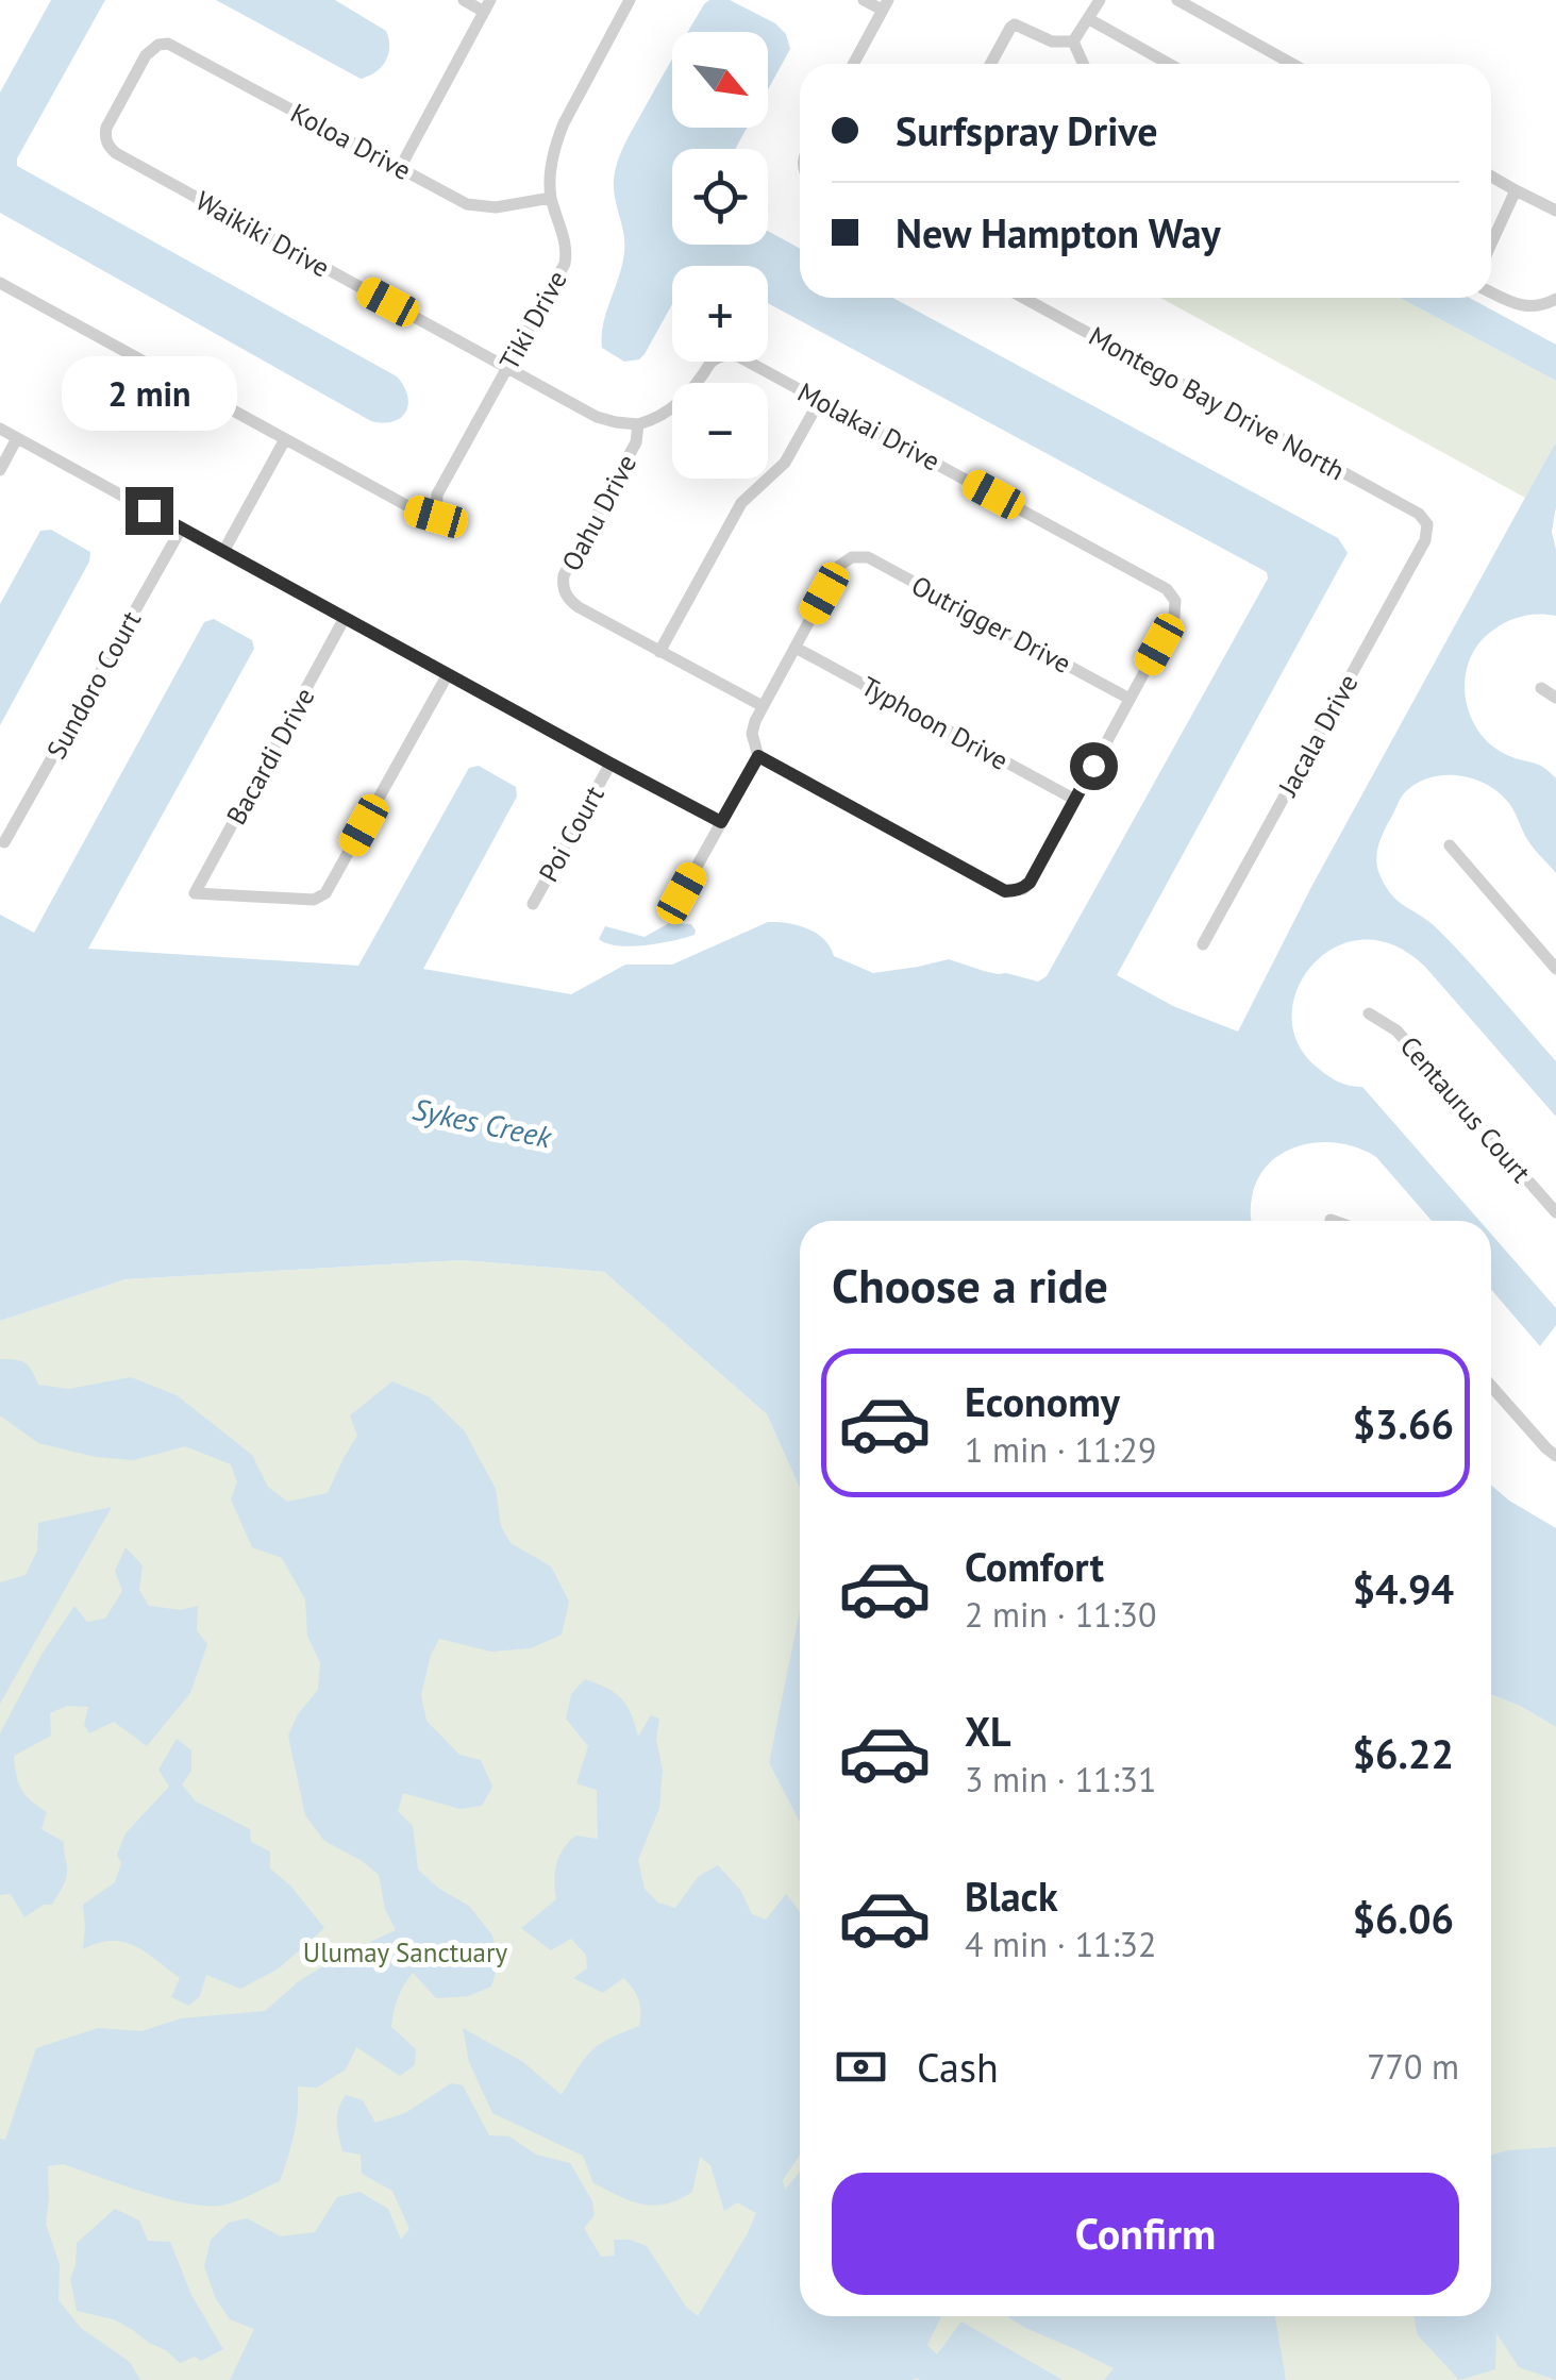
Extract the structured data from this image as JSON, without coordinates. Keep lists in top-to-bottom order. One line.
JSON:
{"streets":{"street":["Koloa Drive","Waikiki Drive","Tiki Drive","Montego Bay Drive North","Molakai Drive","Oahu Drive","Outrigger Drive","Sundoro Court","Typhoon Drive","Jacala Drive","Bacardi Drive","Poi Court","Centaurus Court"]},"crossings":[["Koloa Drive","Waikiki Drive"],["Koloa Drive","Tiki Drive"],["Waikiki Drive","Tiki Drive"],["Waikiki Drive","Oahu Drive"],["Montego Bay Drive North","Jacala Drive"],["Molakai Drive","Outrigger Drive"],["Outrigger Drive","Typhoon Drive"]],"water":["Sykes Creek"],"parks":["Ulumay Sanctuary"],"north":"bottom right","page":{"map_buttons":["+","−"],"banner":["Surfspray Drive","New Hampton Way"],"bubble":"2 min","heading":"Choose a ride","list":[{"name":"Economy","note":"1 min · 11:29","value":"$3.66"},{"name":"Comfort","note":"2 min · 11:30","value":"$4.94"},{"name":"XL","note":"3 min · 11:31","value":"$6.22"},{"name":"Black","note":"4 min · 11:32","value":"$6.06"}],"pay":["Cash","770 m"],"buttons":"Confirm"}}
